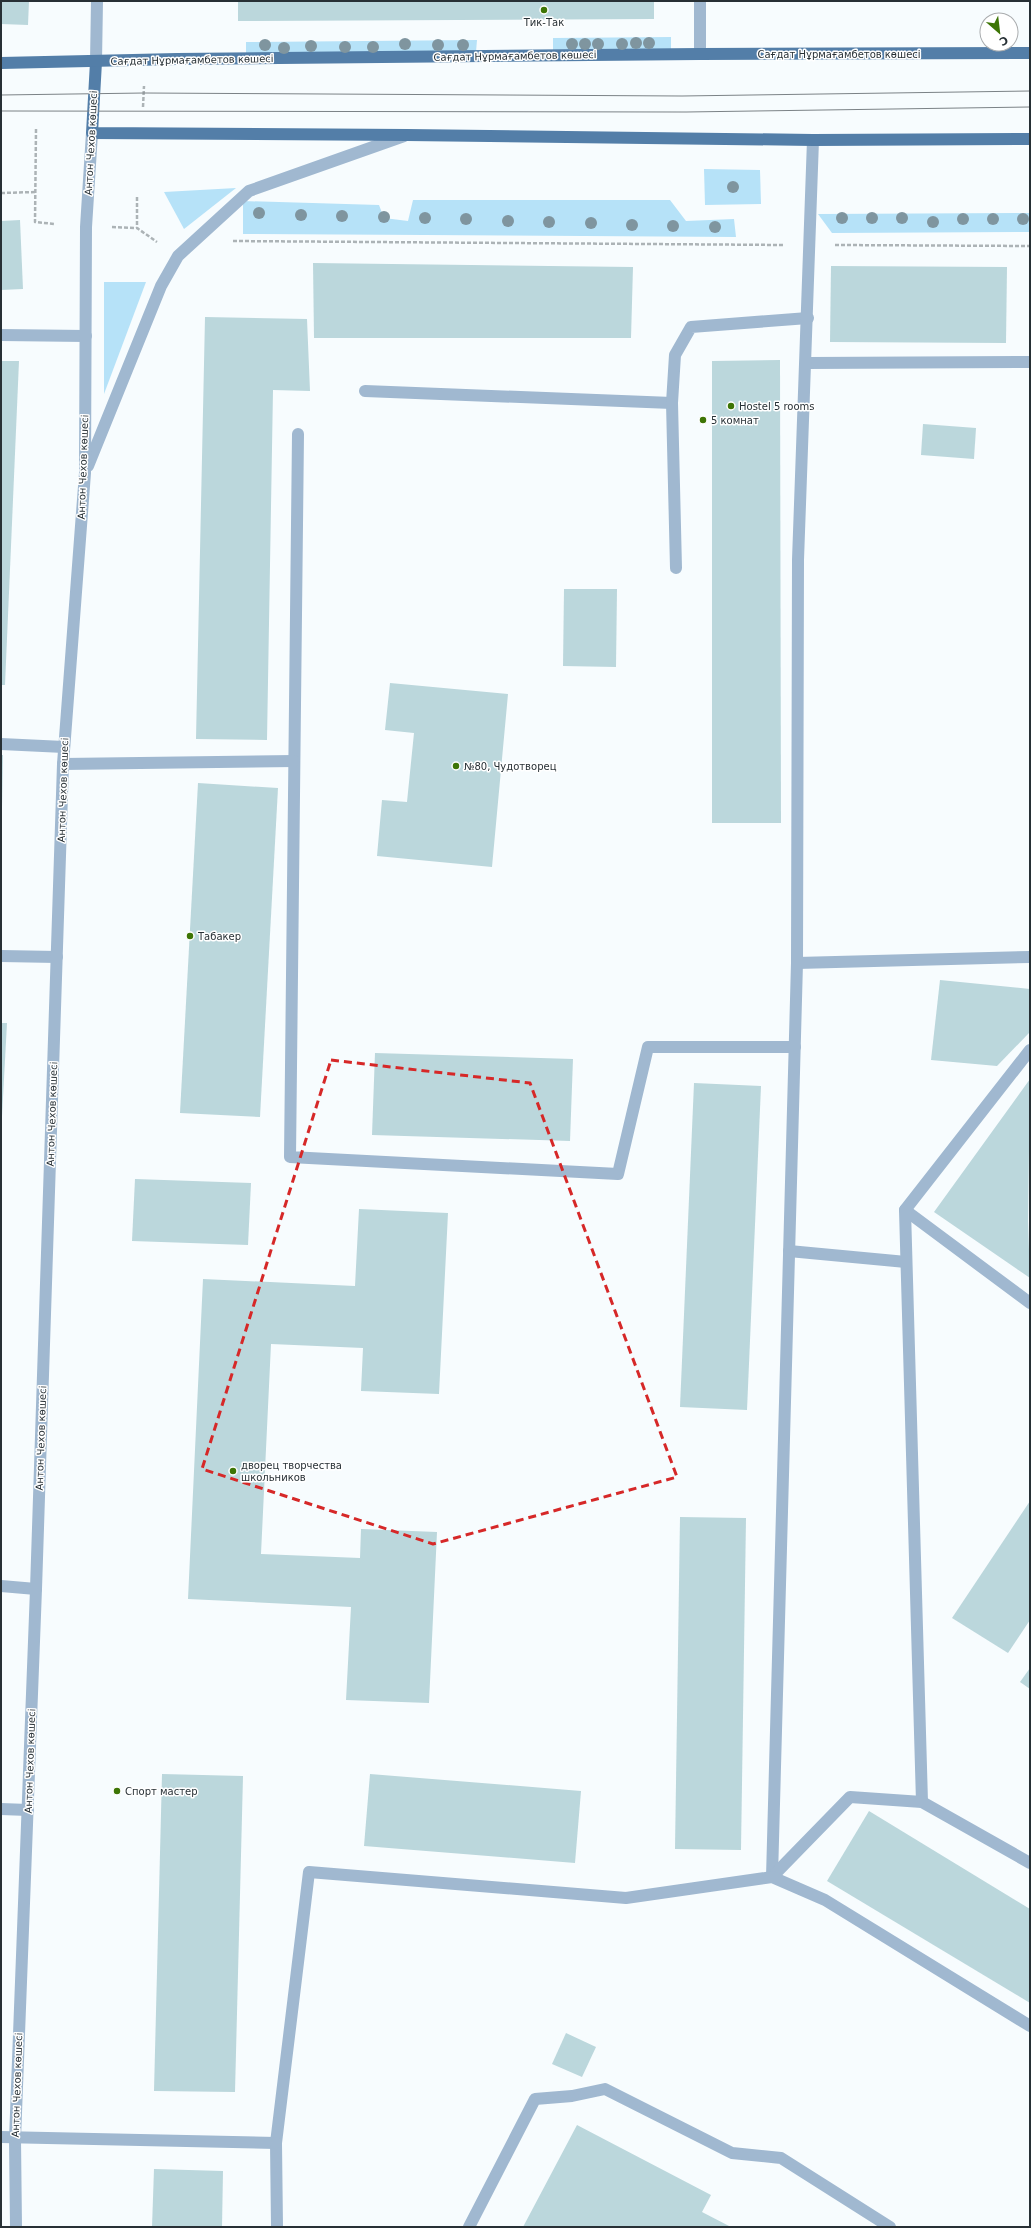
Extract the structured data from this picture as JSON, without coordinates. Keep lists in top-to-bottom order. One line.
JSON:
{"streets":{"main road":["Сағдат Нұрмағамбетов көшесі","Антон Чехов көшесі"]},"crossings":[["Сағдат Нұрмағамбетов көшесі","Антон Чехов көшесі"]],"places":["Тик-Так","Hostel 5 rooms","5 комнат","№80, Чудотворец","Табакер","дворец творчества школьников","Спорт мастер"],"north":"bottom right"}
